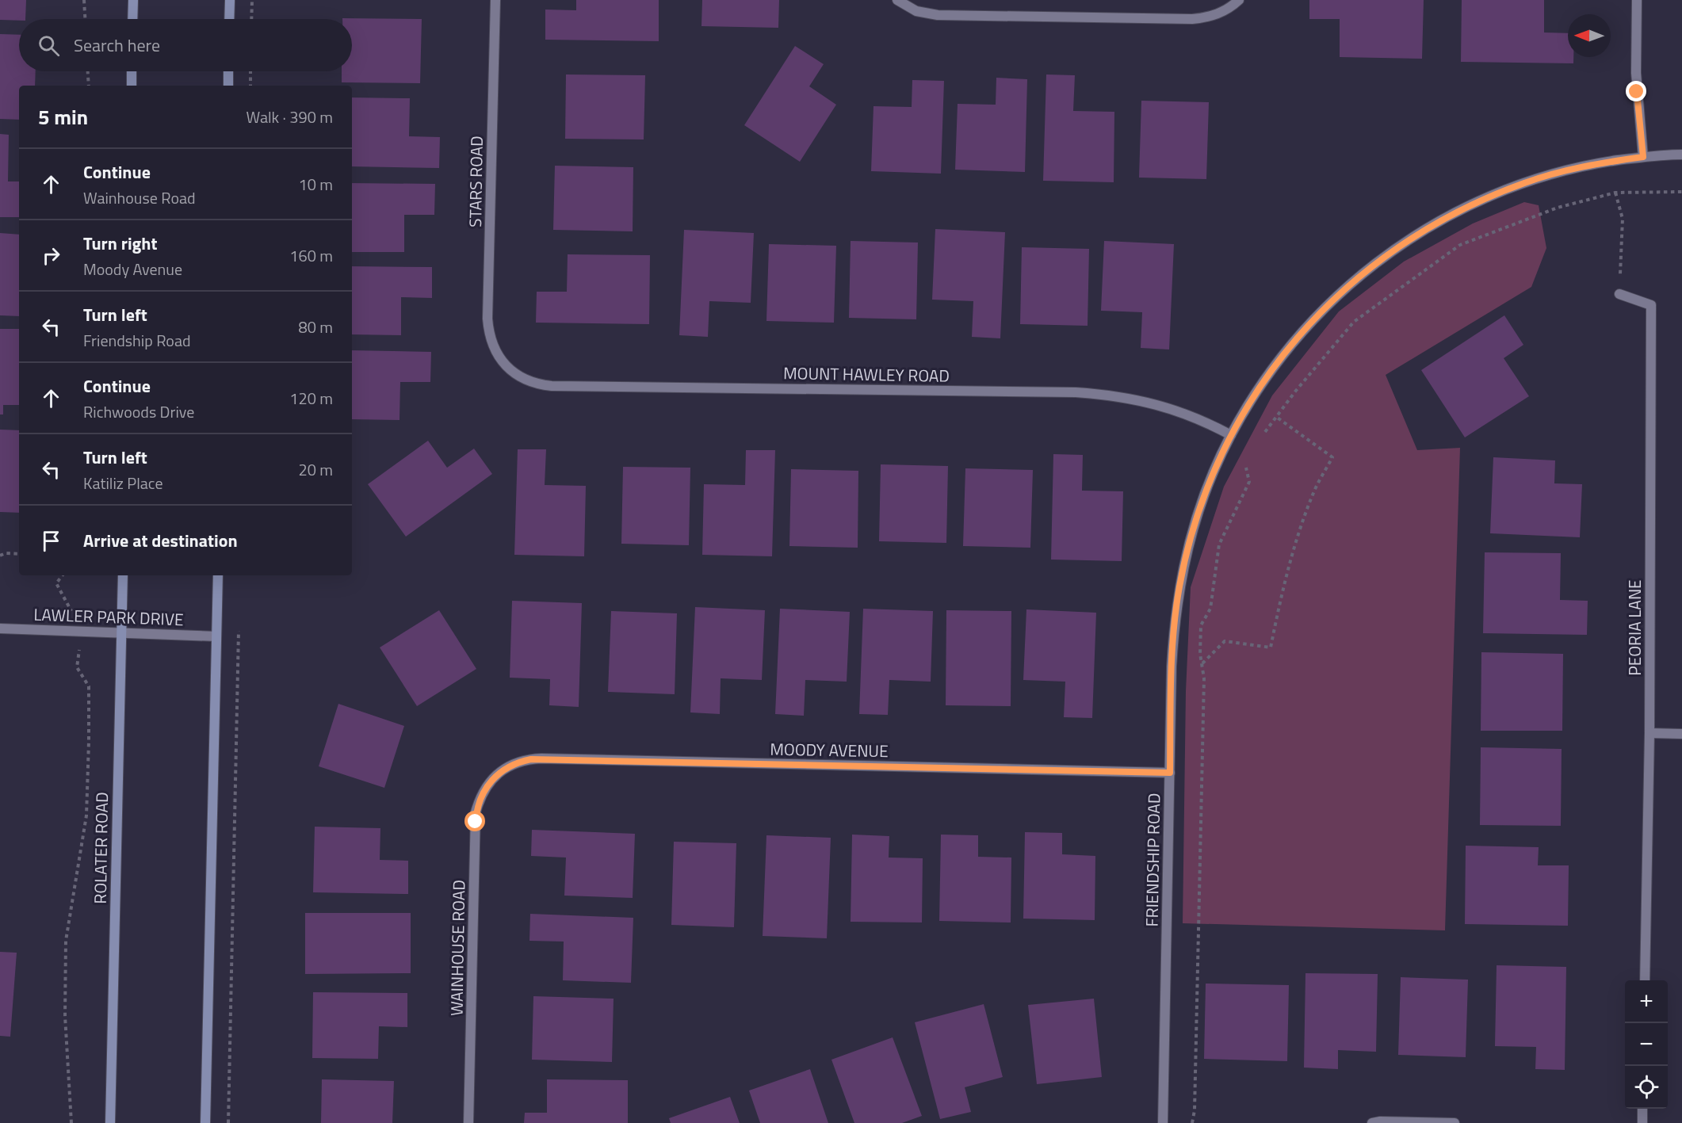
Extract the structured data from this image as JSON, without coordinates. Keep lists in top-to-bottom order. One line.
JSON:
{"streets":{"main road":["ROLATER ROAD"],"street":["STARS ROAD","MOUNT HAWLEY ROAD","LAWLER PARK DRIVE","PEORIA LANE","MOODY AVENUE","FRIENDSHIP ROAD","WAINHOUSE ROAD"]},"crossings":[["STARS ROAD","MOUNT HAWLEY ROAD"],["MOUNT HAWLEY ROAD","FRIENDSHIP ROAD"],["LAWLER PARK DRIVE","ROLATER ROAD"],["MOODY AVENUE","FRIENDSHIP ROAD"],["MOODY AVENUE","WAINHOUSE ROAD"]],"north":"left","page":{"search":"Search here","heading":["5 min","Walk · 390 m"],"list":[["Continue","Wainhouse Road","10 m"],["Turn right","Moody Avenue","160 m"],["Turn left","Friendship Road","80 m"],["Continue","Richwoods Drive","120 m"],["Turn left","Katiliz Place","20 m"],"Arrive at destination"],"map_buttons":["+","−"]}}
